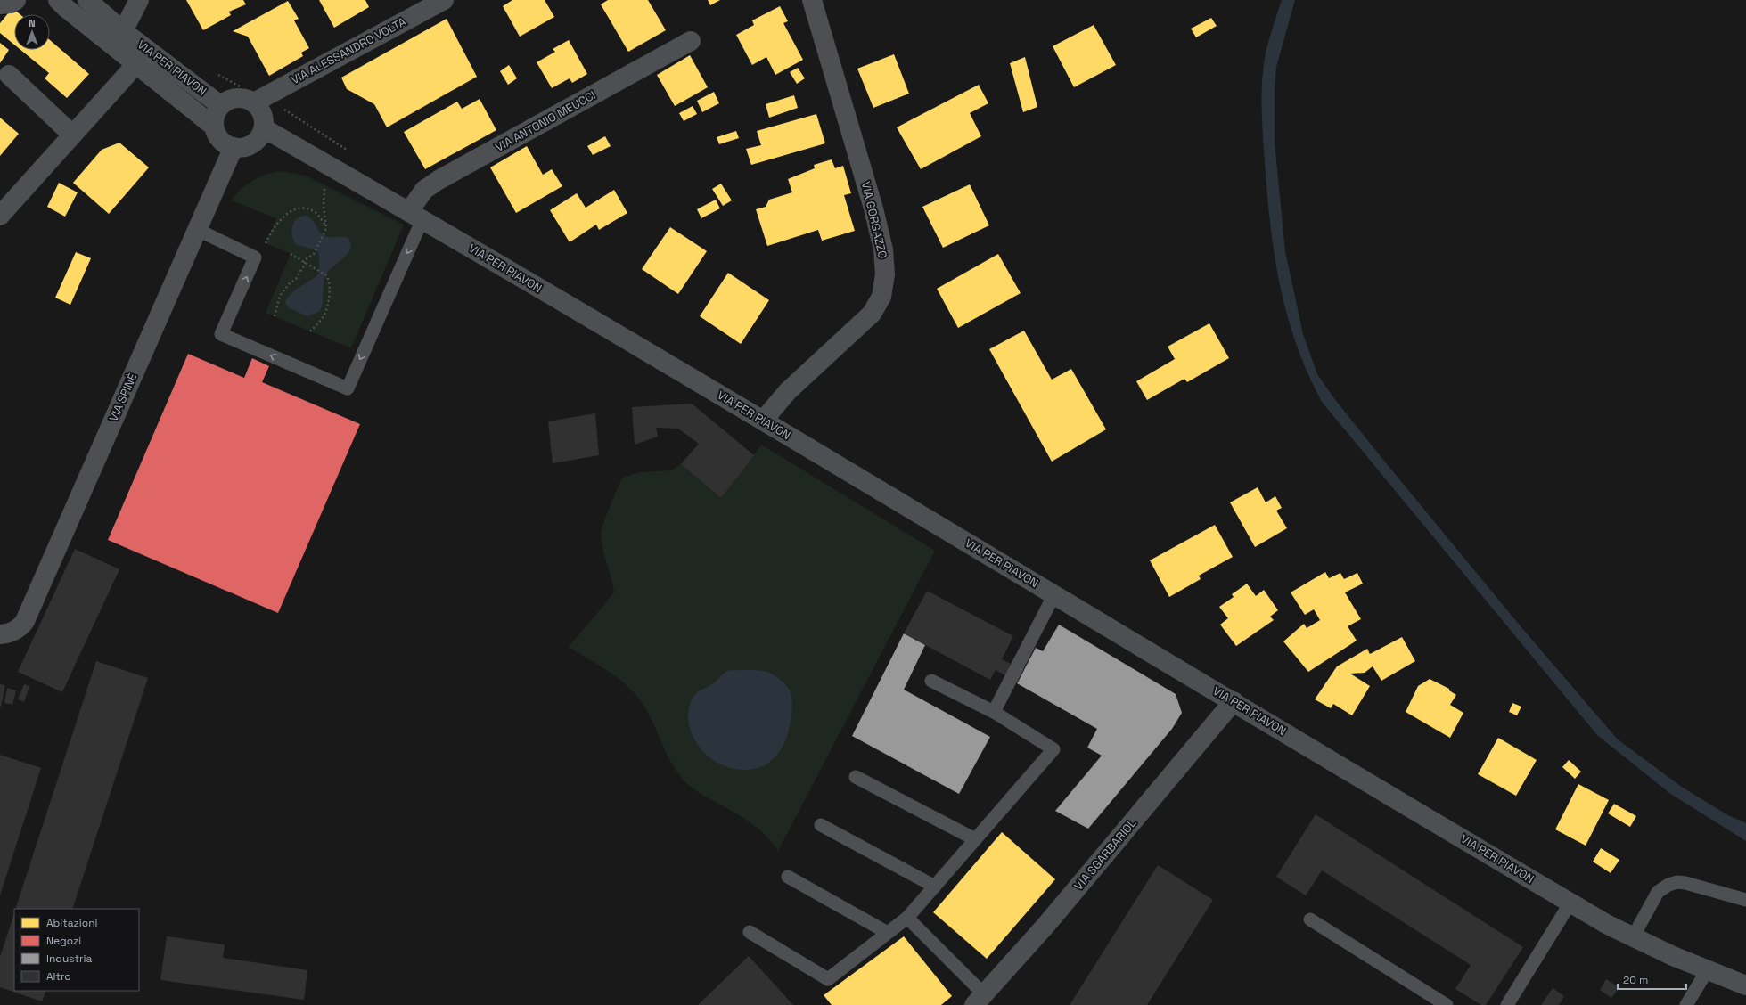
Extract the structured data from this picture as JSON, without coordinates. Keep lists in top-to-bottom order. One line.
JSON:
{"streets":{"street":["VIA ALESSANDRO VOLTA","VIA PER PIAVON","VIA ANTONIO MEUCCI","VIA GORGAZZO","VIA SPINÈ","VIA SGARBARIOL"]},"crossings":[["VIA ALESSANDRO VOLTA","VIA PER PIAVON"],["VIA ALESSANDRO VOLTA","VIA SPINÈ"],["VIA PER PIAVON","VIA ANTONIO MEUCCI"],["VIA PER PIAVON","VIA GORGAZZO"],["VIA PER PIAVON","VIA SPINÈ"],["VIA PER PIAVON","VIA SGARBARIOL"]],"legend":["Abitazioni","Negozi","Industria","Altro"],"scale_bar":"20 m","north":"top"}
